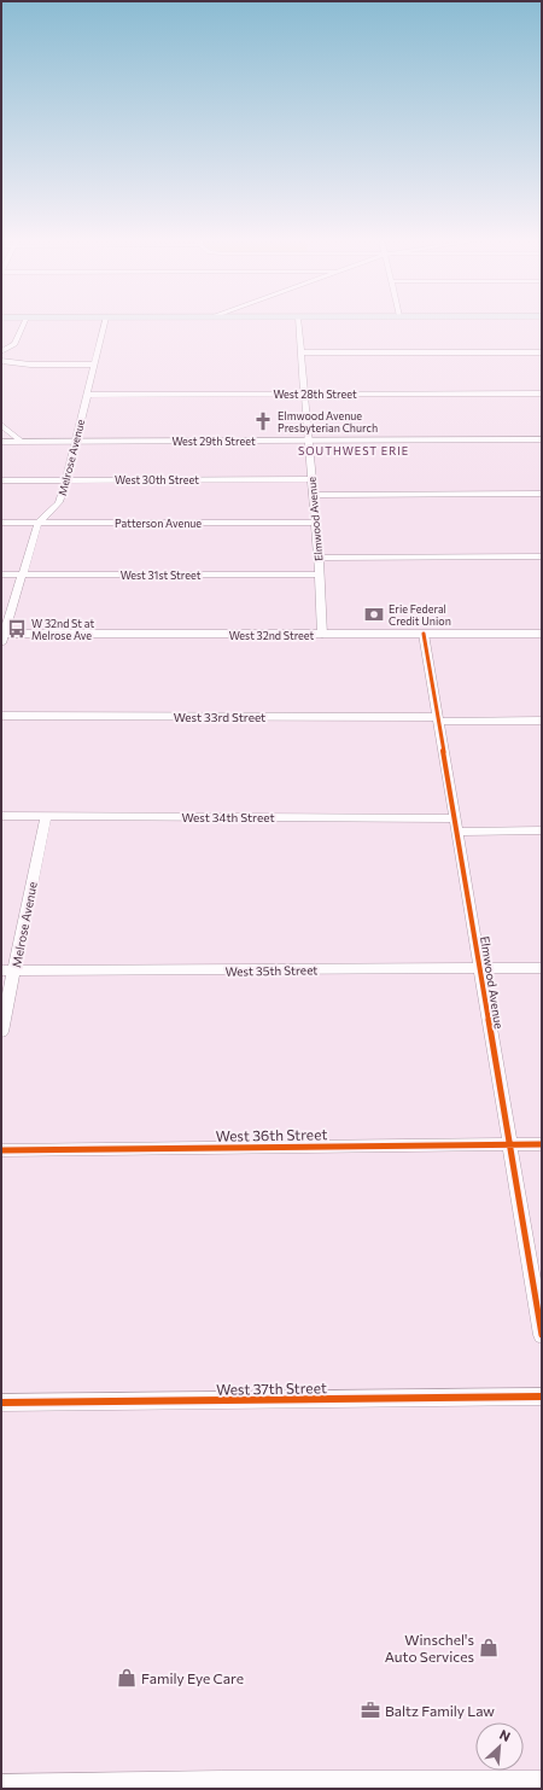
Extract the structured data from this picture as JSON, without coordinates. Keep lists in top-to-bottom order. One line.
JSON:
{"streets":{"street":["West 28th Street","West 29th Street","Melrose Avenue","West 30th Street","Elmwood Avenue","Patterson Avenue","West 31st Street","West 32nd Street","West 33rd Street","West 34th Street","West 35th Street","West 36th Street","West 37th Street"]},"crossings":[["West 28th Street","Melrose Avenue"],["West 28th Street","Elmwood Avenue"],["West 29th Street","Melrose Avenue"],["West 29th Street","Elmwood Avenue"],["Melrose Avenue","West 30th Street"],["Melrose Avenue","Patterson Avenue"],["Melrose Avenue","West 31st Street"],["Melrose Avenue","West 32nd Street"],["Melrose Avenue","West 34th Street"],["Melrose Avenue","West 35th Street"],["West 30th Street","Elmwood Avenue"],["Elmwood Avenue","Patterson Avenue"],["Elmwood Avenue","West 31st Street"],["Elmwood Avenue","West 32nd Street"],["Elmwood Avenue","West 33rd Street"],["Elmwood Avenue","West 34th Street"],["Elmwood Avenue","West 35th Street"],["Elmwood Avenue","West 36th Street"]],"districts":["SOUTHWEST ERIE"],"places":{"church":["Elmwood Avenue Presbyterian Church"],"bank":["Erie Federal Credit Union"],"bus stop":["W 32nd St at Melrose Ave"],"shop":["Winschel's Auto Services","Family Eye Care"],"office":["Baltz Family Law"]},"north":"top right"}
